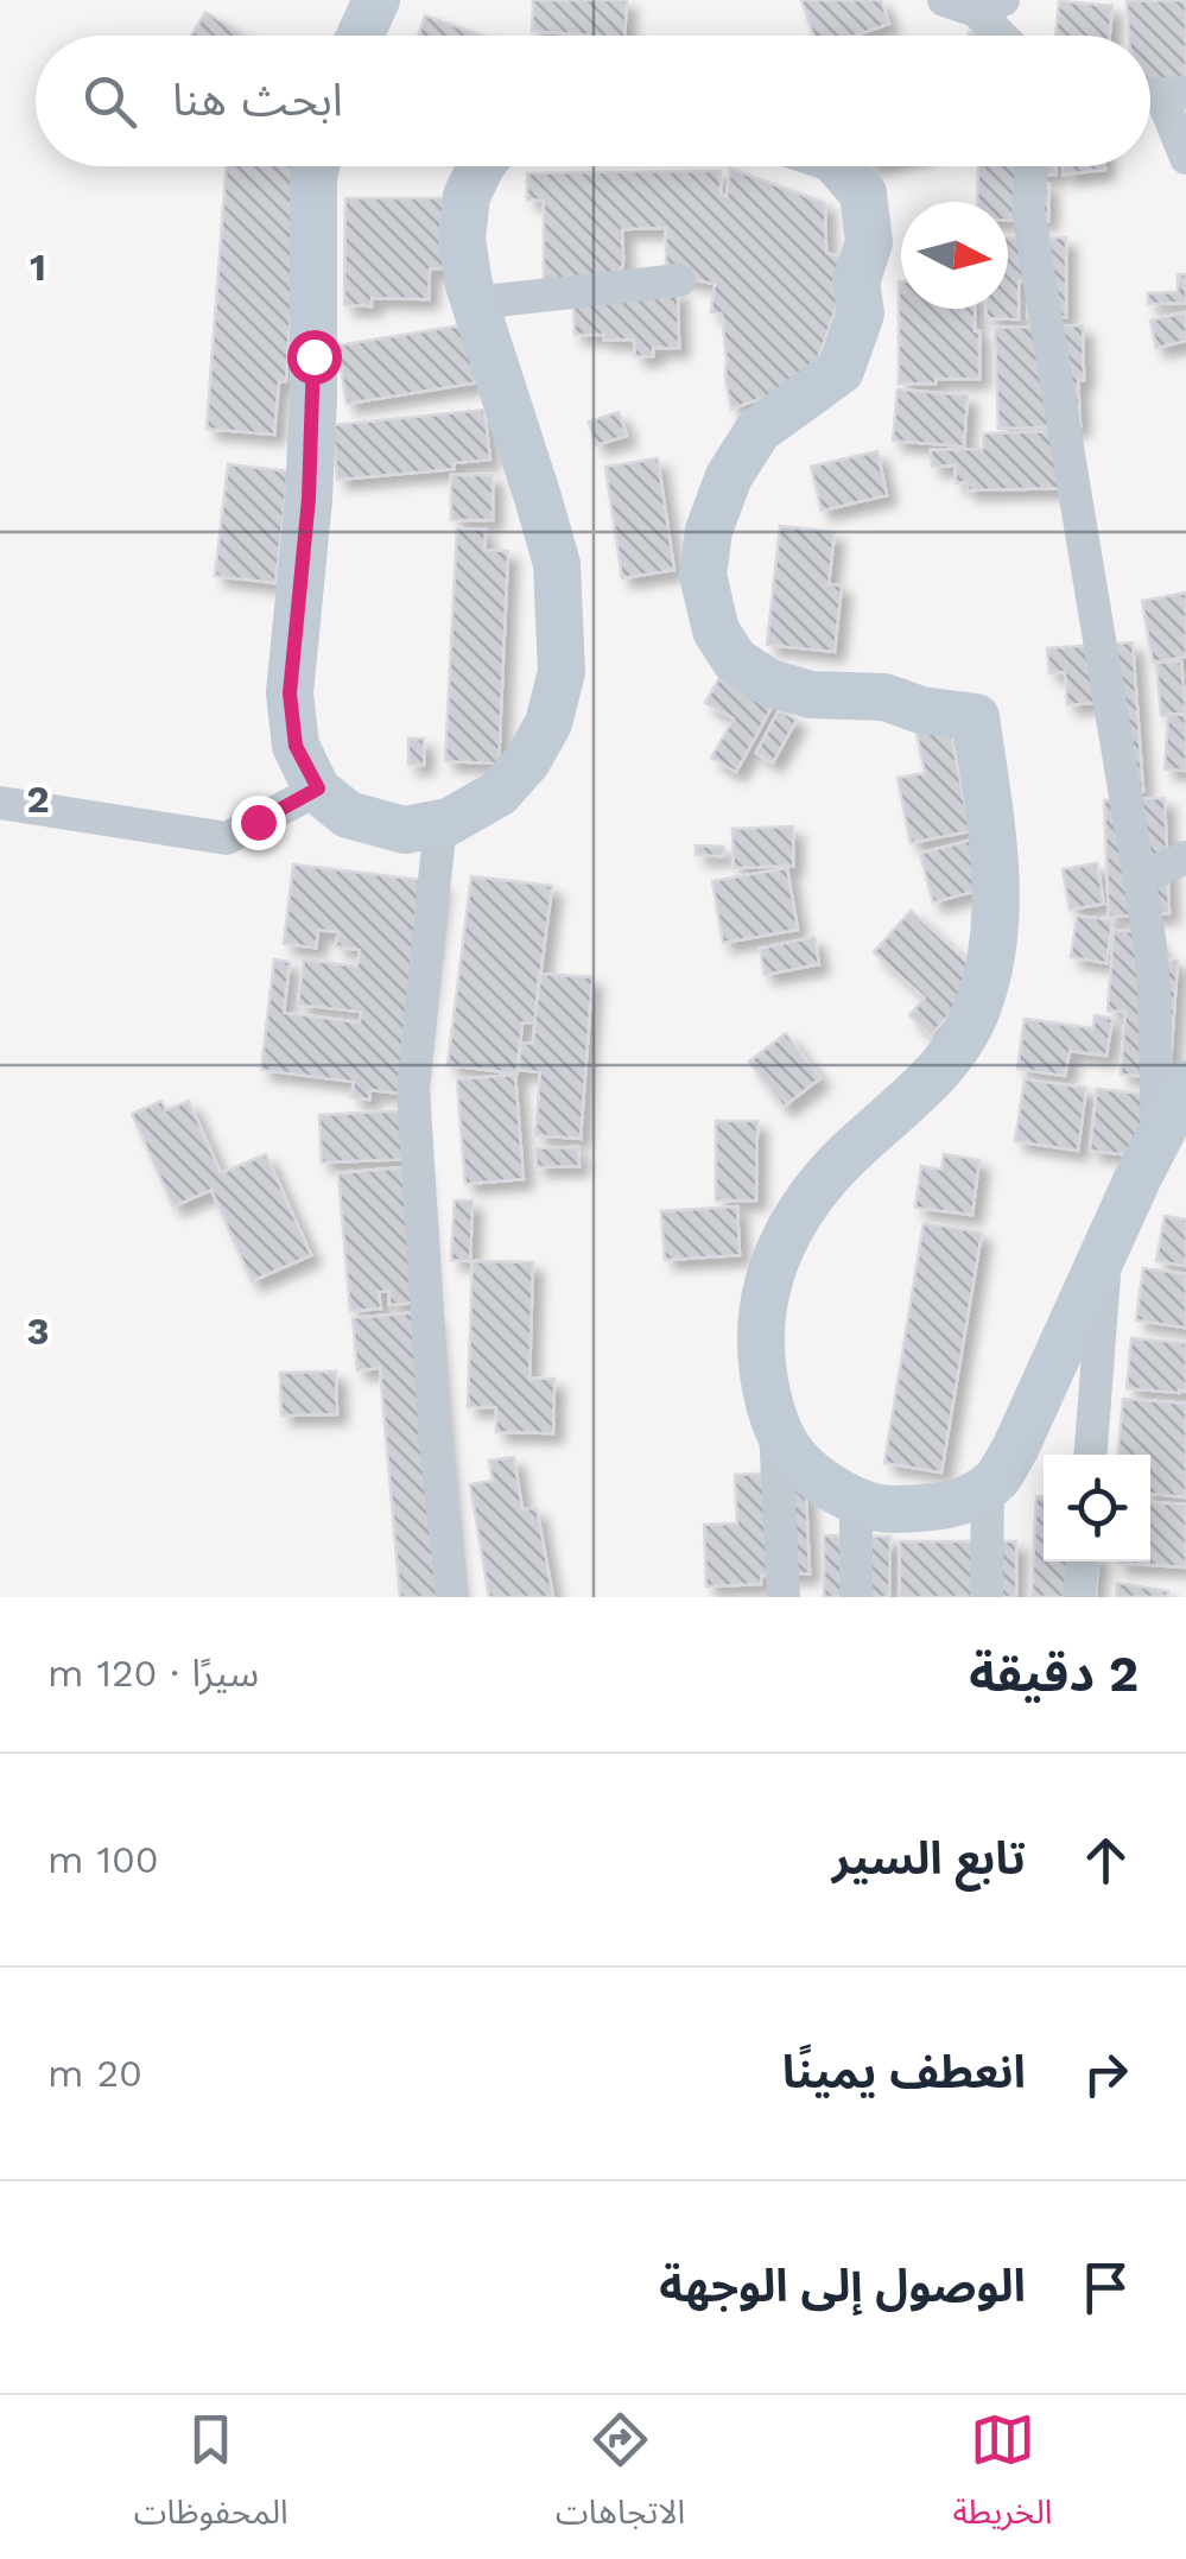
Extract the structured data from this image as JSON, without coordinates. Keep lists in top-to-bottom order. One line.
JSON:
{"north":"right","page":{"search":"ابحث هنا","heading":["2 دقيقة","سيرًا · 120 m"],"list":[["تابع السير","100 m"],["انعطف يمينًا","20 m"],"الوصول إلى الوجهة"],"nav":["الخريطة","الاتجاهات","المحفوظات"]},"grid":{"rows":["1","2","3"]}}
